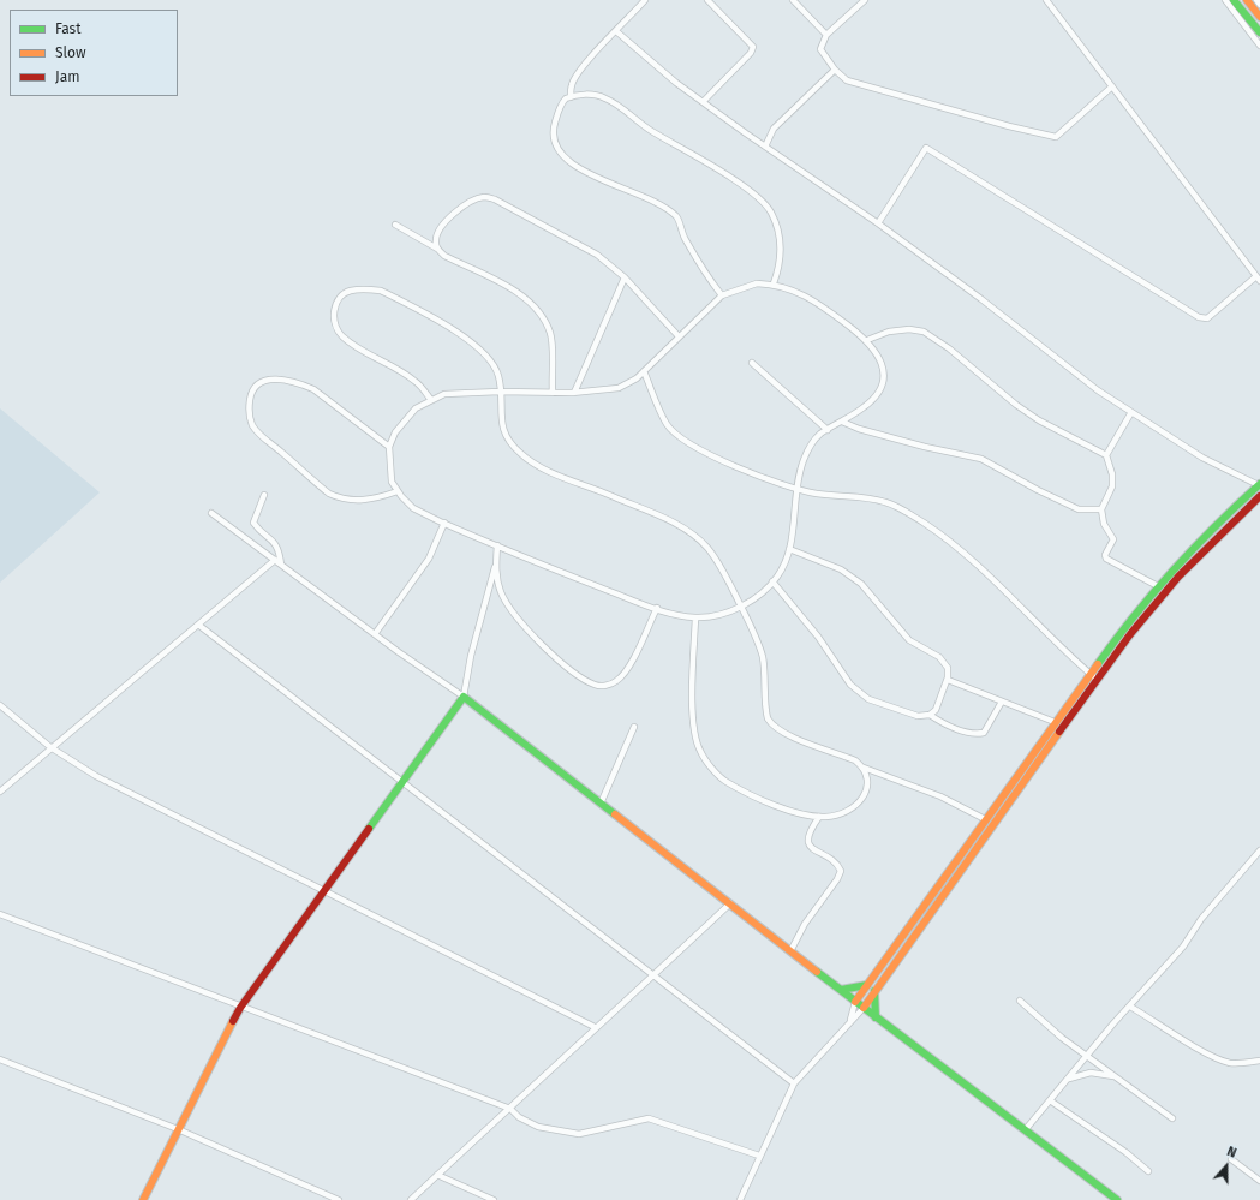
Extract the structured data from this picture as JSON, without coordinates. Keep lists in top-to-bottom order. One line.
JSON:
{"legend":["Fast","Slow","Jam"],"north":"top"}
